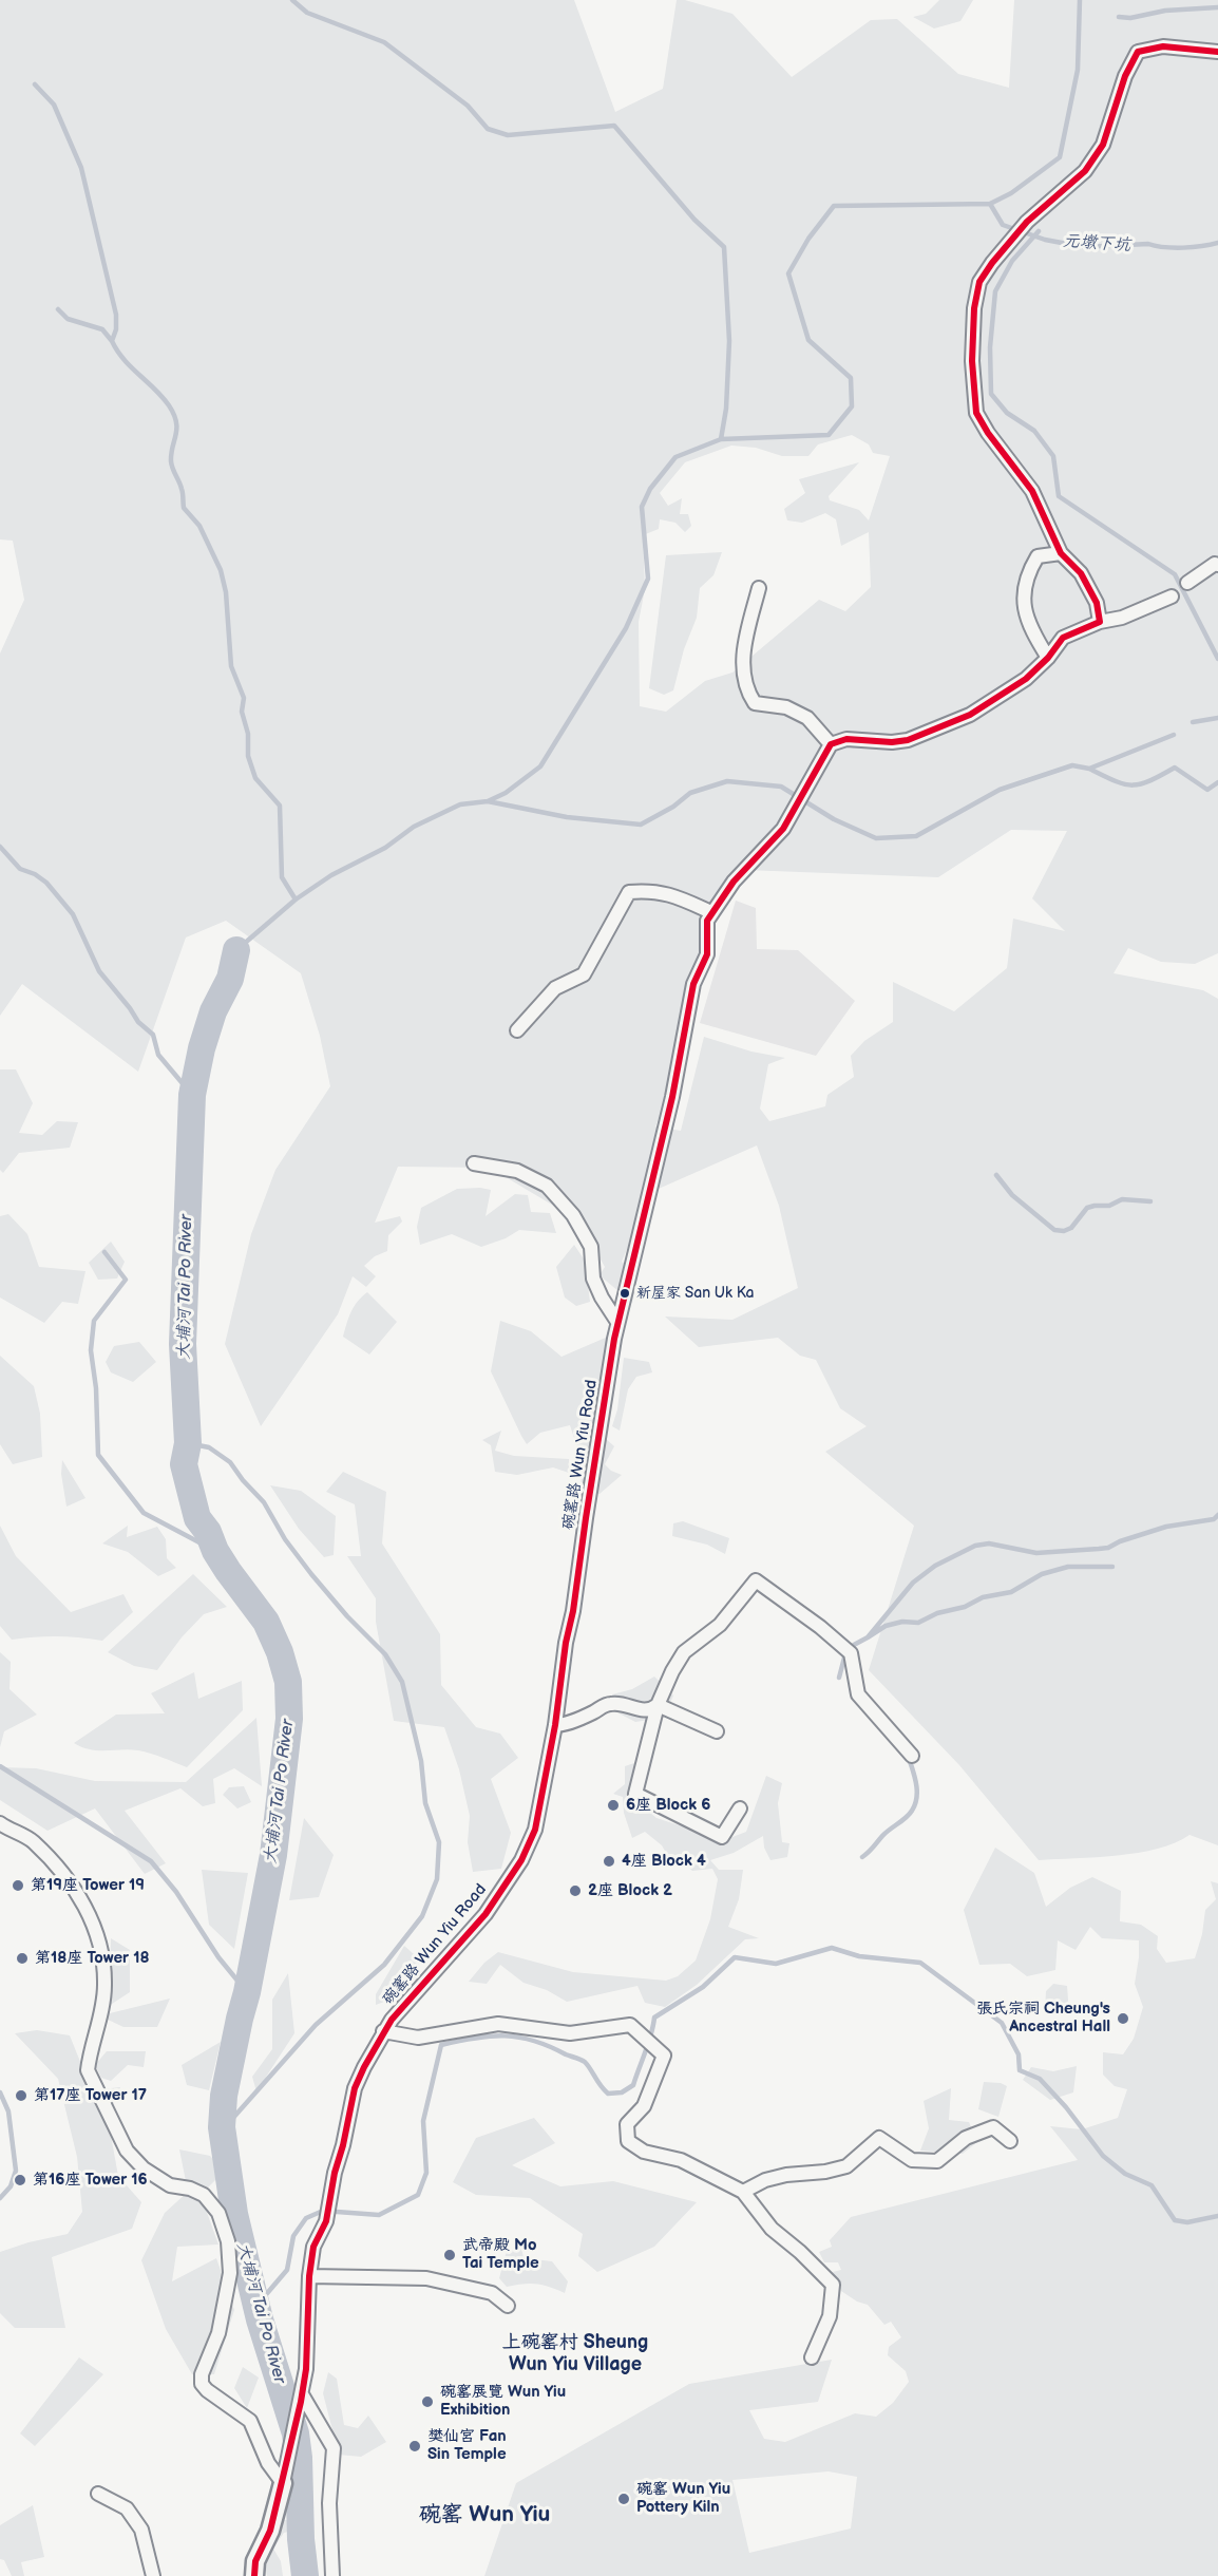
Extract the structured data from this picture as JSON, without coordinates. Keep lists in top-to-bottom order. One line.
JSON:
{"streets":{"street":["碗窰路 Wun Yiu Road"]},"districts":["上碗窰村 Sheung Wun Yiu Village","碗窰 Wun Yiu"],"water":["元墩下坑","大埔河 Tai Po River"],"places":["新屋家 San Uk Ka","6座 Block 6","4座 Block 4","第19座 Tower 19","2座 Block 2","第18座 Tower 18","張氏宗祠 Cheung's Ancestral Hall","第17座 Tower 17","第16座 Tower 16","武帝殿 Mo Tai Temple","碗窰展覽 Wun Yiu Exhibition","樊仙宮 Fan Sin Temple","碗窰 Wun Yiu Pottery Kiln"]}
